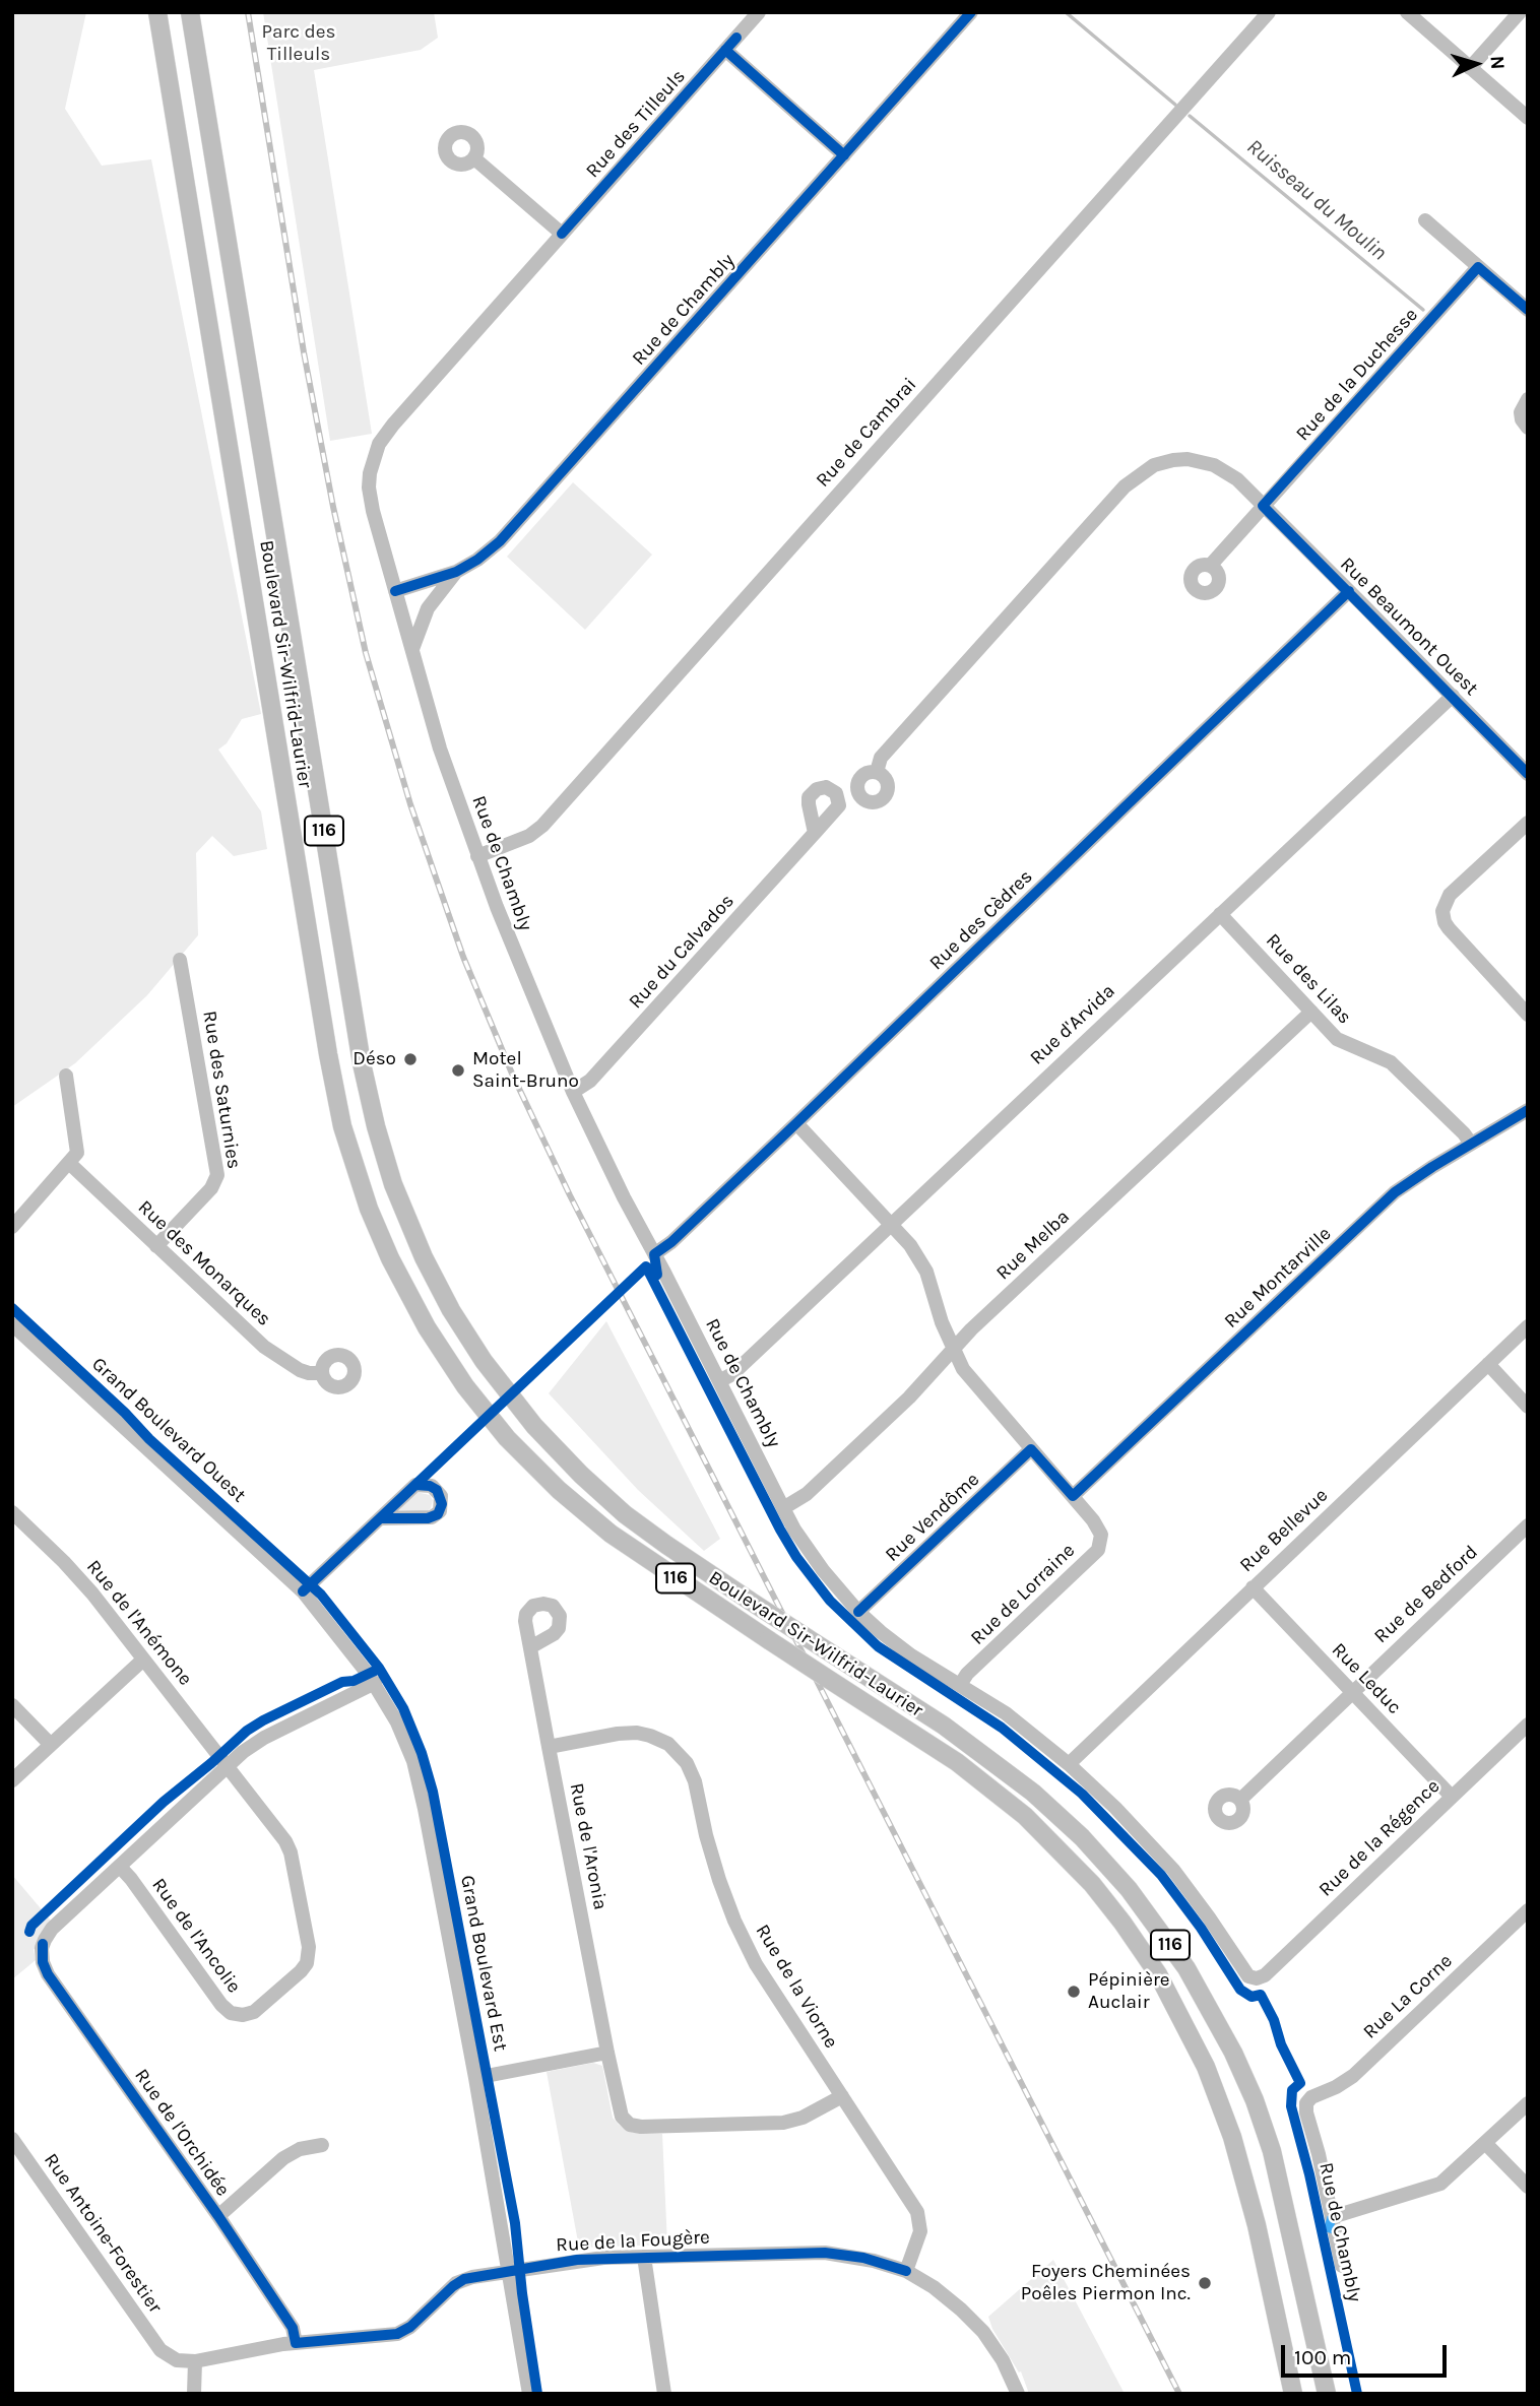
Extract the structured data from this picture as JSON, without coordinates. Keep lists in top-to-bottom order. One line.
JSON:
{"streets":{"main road":["Boulevard Sir-Wilfrid-Laurier","116"],"street":["Rue des Tilleuls","Rue de Chambly","Rue de la Duchesse","Rue de Cambrai","Rue Beaumont Ouest","Rue des Cèdres","Rue du Calvados","Rue des Lilas","Rue d'Arvida","Rue des Saturnies","Rue Melba","Rue des Monarques","Rue Montarville","Grand Boulevard Ouest","Rue Vendôme","Rue Bellevue","Rue de Lorraine","Rue de Bedford","Rue de l'Anémone","Rue Leduc","Rue de la Régence","Rue de l'Aronia","Rue de l'Ancolie","Grand Boulevard Est","Rue de la Viorne","Rue La Corne","Rue de l'Orchidée","Rue Antoine-Forestier","Rue de la Fougère"]},"crossings":[["Rue des Tilleuls","Rue de Chambly"],["Rue de Chambly","Rue de Cambrai"],["Rue de Chambly","Rue des Cèdres"],["Rue de Chambly","Rue du Calvados"],["Rue de Chambly","Rue d'Arvida"],["Rue de Chambly","Rue Melba"],["Rue de Chambly","Rue Vendôme"],["Rue de Chambly","Rue Bellevue"],["Rue de Chambly","Rue de Lorraine"],["Rue de Chambly","Rue de la Régence"],["Rue de Chambly","Rue La Corne"],["Rue de la Duchesse","Rue Beaumont Ouest"],["Rue Beaumont Ouest","Rue des Cèdres"],["Rue Beaumont Ouest","Rue d'Arvida"],["Rue des Cèdres","Rue de Lorraine"],["Rue des Lilas","Rue d'Arvida"],["Rue des Lilas","Rue Melba"],["Rue des Lilas","Rue Montarville"],["Rue d'Arvida","Rue de Lorraine"],["Rue des Saturnies","Rue des Monarques"],["Rue Melba","Rue de Lorraine"],["Rue Montarville","Rue de Lorraine"],["Grand Boulevard Ouest","Grand Boulevard Est"],["Rue Vendôme","Rue de Lorraine"],["Rue Bellevue","Rue Leduc"],["Rue de Bedford","Rue Leduc"],["Rue de l'Anémone","Rue de l'Ancolie"],["Rue de l'Anémone","Rue de l'Orchidée"],["Rue Leduc","Rue de la Régence"],["Rue de l'Aronia","Rue de la Viorne"],["Rue de l'Ancolie","Rue de l'Orchidée"],["Grand Boulevard Est","Rue de l'Orchidée"],["Grand Boulevard Est","Rue de la Fougère"],["Rue de la Viorne","Rue de la Fougère"],["Rue de l'Orchidée","Rue de la Fougère"],["Rue Antoine-Forestier","Rue de la Fougère"]],"water":["Ruisseau du Moulin"],"parks":["Parc des Tilleuls"],"places":["Déso","Motel Saint-Bruno","Pépinière Auclair","Foyers Cheminées Poêles Piermon Inc."],"scale_bar":"100 m","north":"right"}
